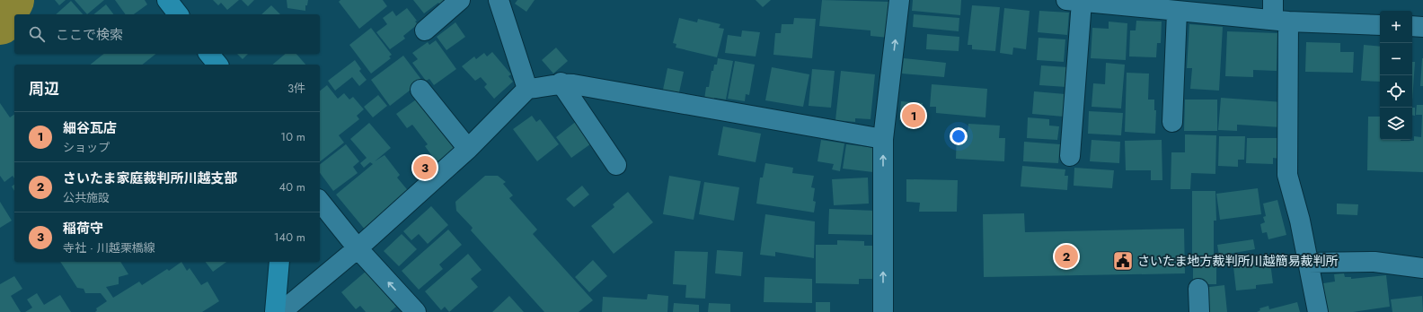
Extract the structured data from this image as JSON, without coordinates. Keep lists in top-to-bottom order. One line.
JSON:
{"places":{"public building":["さいたま地方裁判所川越簡易裁判所"]},"page":{"map_buttons":["+","−"],"search":"ここで検索","heading":["周辺","3件"],"pins":["1","3","2"],"list":[{"mark":"1","name":"細谷瓦店","note":"ショップ","value":"10 m"},{"mark":"2","name":"さいたま家庭裁判所川越支部","note":"公共施設","value":"40 m"},{"mark":"3","name":"稲荷守","note":"寺社 · 川越栗橋線","value":"140 m"}]}}
